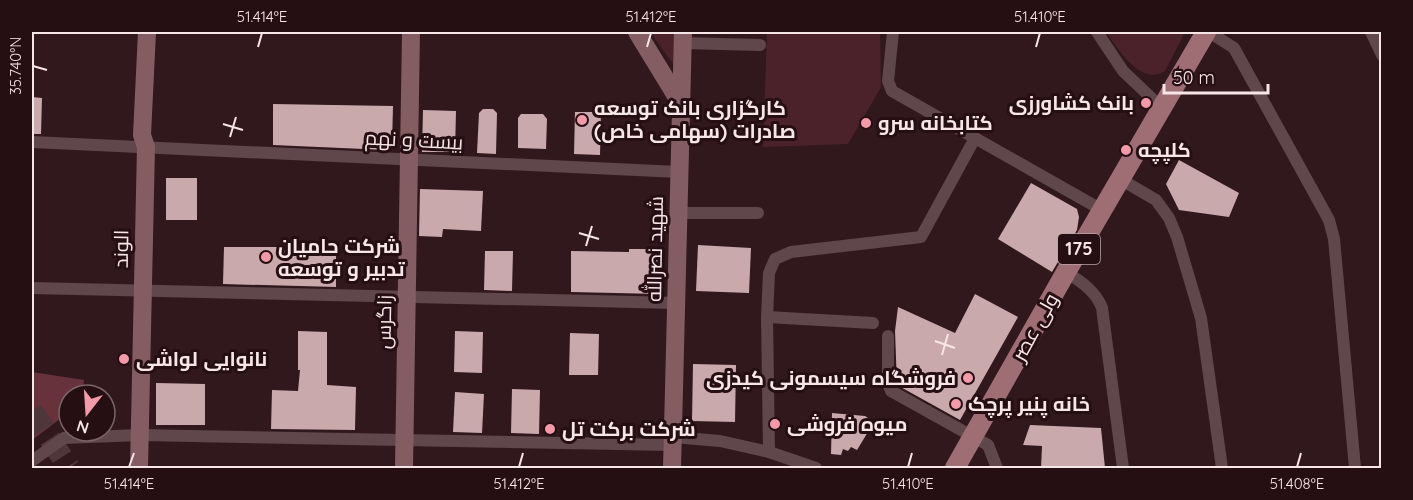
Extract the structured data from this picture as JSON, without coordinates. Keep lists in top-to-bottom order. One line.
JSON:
{"streets":{"main road":["175","ولی عصر"],"street":["بیست و نهم","الوند","شهید نصرالله","زاگرس"]},"crossings":[["بیست و نهم","الوند"],["بیست و نهم","شهید نصرالله"],["بیست و نهم","زاگرس"]],"places":["بانک کشاورزی","کارگزاری بانک توسعه صادرات (سهامی خاص)","کتابخانه سرو","کلپچه","شرکت حامیان تدبیر و توسعه","نانوایی لواشی","فروشگاه سیسمونی کیدزی","خانه پنیر پرچک","میوه فروشی","شرکت برکت تل"],"scale_bar":"50 m","north":"bottom","coordinates":["51.414°E","51.412°E","51.410°E","35.740°N","51.408°E"]}
